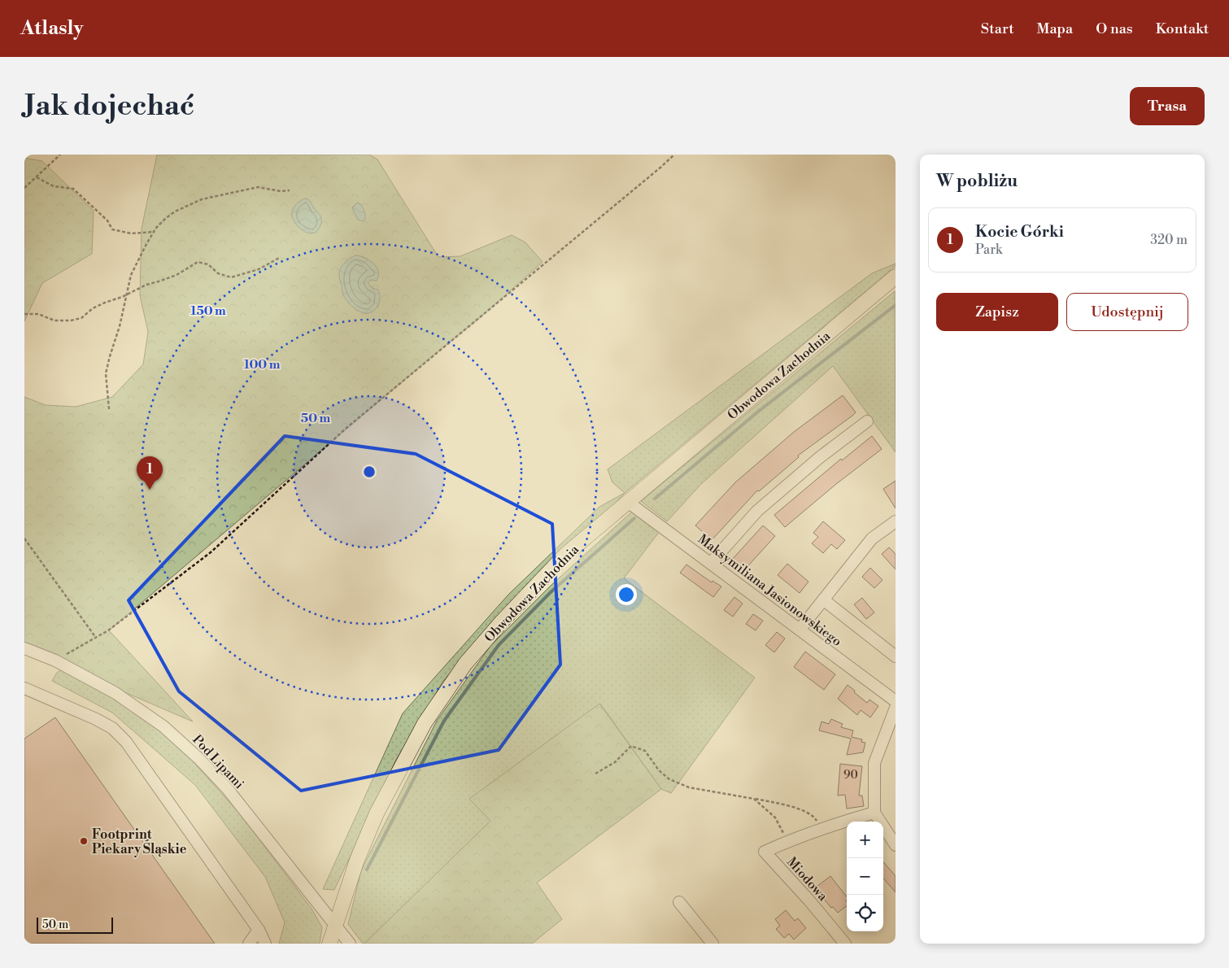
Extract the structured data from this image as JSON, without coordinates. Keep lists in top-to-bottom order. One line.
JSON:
{"streets":{"main road":["Obwodowa Zachodnia"],"street":["Maksymiliana Jasionowskiego","Pod Lipami","Miodowa"]},"crossings":[["Obwodowa Zachodnia","Maksymiliana Jasionowskiego"],["Obwodowa Zachodnia","Pod Lipami"]],"places":["Footprint Piekary Śląskie"],"house_numbers":["90"],"scale_bar":"50 m","page":{"header":"Atlasly","nav":["Start","Mapa","O nas","Kontakt"],"buttons":["Trasa",["Zapisz","Udostępnij"]],"title":"Jak dojechać","heading":"W pobliżu","list":[{"mark":"1","name":"Kocie Górki","note":"Park","value":"320 m"}],"pins":"1","map_buttons":["+","−"],"scale":"50 m"},"rings":["150 m","100 m","50 m"]}
